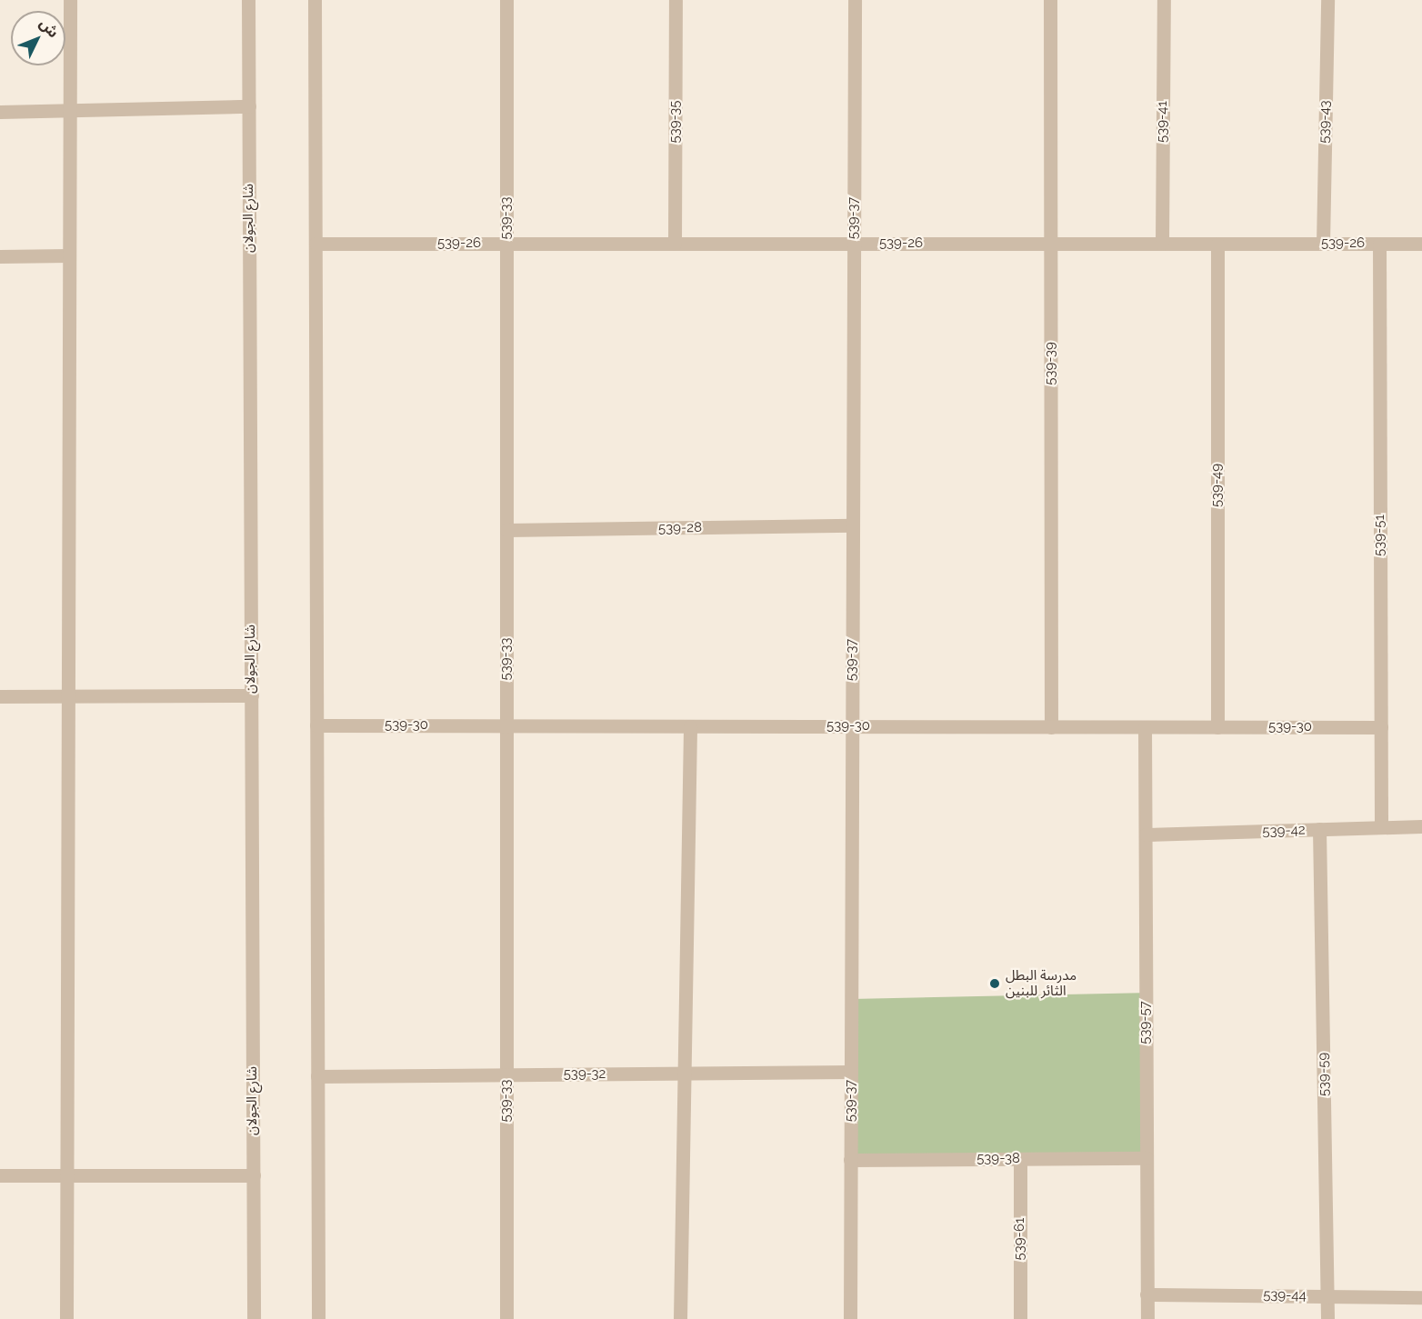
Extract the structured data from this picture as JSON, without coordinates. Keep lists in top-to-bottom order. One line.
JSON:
{"streets":{"street":["539-35","539-41","539-43","شارع الجولان","539-33","539-37","539-26","539-39","539-49","539-28","539-51","539-30","539-42","539-57","539-32","539-59","539-38","539-61","539-44"]},"crossings":[["539-35","539-26"],["539-41","539-26"],["539-43","539-26"],["539-33","539-26"],["539-33","539-28"],["539-33","539-30"],["539-33","539-32"],["539-37","539-26"],["539-37","539-28"],["539-37","539-30"],["539-37","539-32"],["539-37","539-38"],["539-26","539-39"],["539-26","539-49"],["539-26","539-51"],["539-39","539-30"],["539-49","539-30"],["539-51","539-30"],["539-51","539-42"],["539-30","539-57"],["539-42","539-57"],["539-42","539-59"],["539-57","539-38"],["539-57","539-44"],["539-59","539-44"],["539-38","539-61"]],"places":["مدرسة البطل الثائر للبنين"],"north":"top right"}
